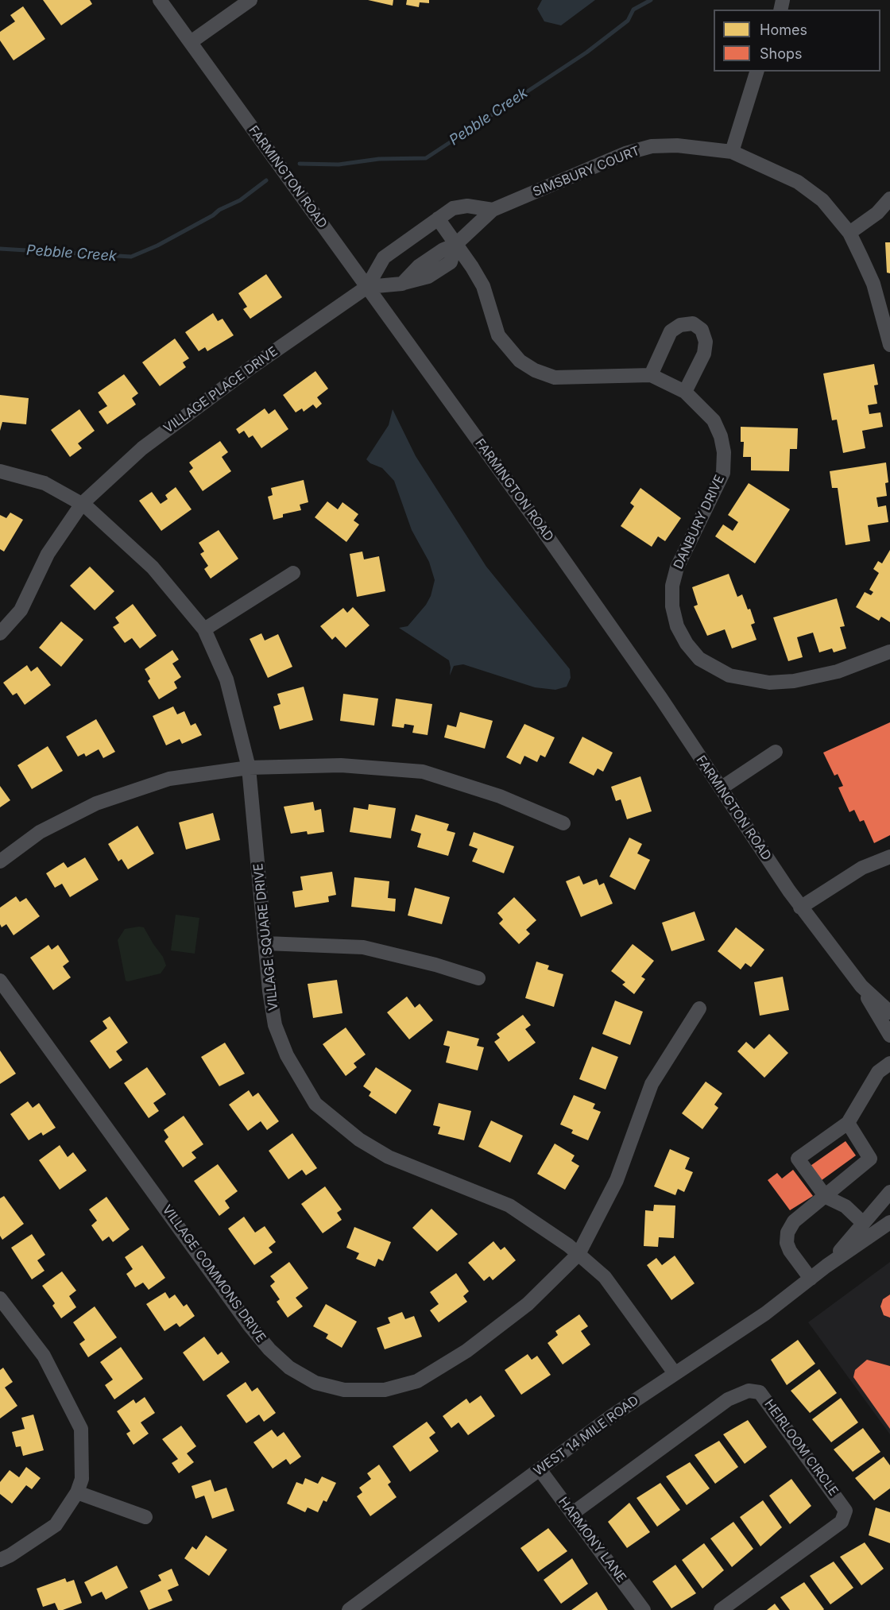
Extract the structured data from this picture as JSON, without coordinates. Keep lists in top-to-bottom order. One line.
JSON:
{"streets":{"street":["SIMSBURY COURT","FARMINGTON ROAD","VILLAGE PLACE DRIVE","DANBURY DRIVE","VILLAGE SQUARE DRIVE","VILLAGE COMMONS DRIVE","WEST 14 MILE ROAD","HEIRLOOM CIRCLE","HARMONY LANE"]},"crossings":[["SIMSBURY COURT","FARMINGTON ROAD"],["SIMSBURY COURT","VILLAGE PLACE DRIVE"],["SIMSBURY COURT","DANBURY DRIVE"],["FARMINGTON ROAD","VILLAGE PLACE DRIVE"],["VILLAGE PLACE DRIVE","VILLAGE SQUARE DRIVE"],["VILLAGE SQUARE DRIVE","VILLAGE COMMONS DRIVE"],["VILLAGE SQUARE DRIVE","WEST 14 MILE ROAD"],["WEST 14 MILE ROAD","HARMONY LANE"],["HEIRLOOM CIRCLE","HARMONY LANE"]],"water":["Pebble Creek"],"legend":["Homes","Shops"]}
